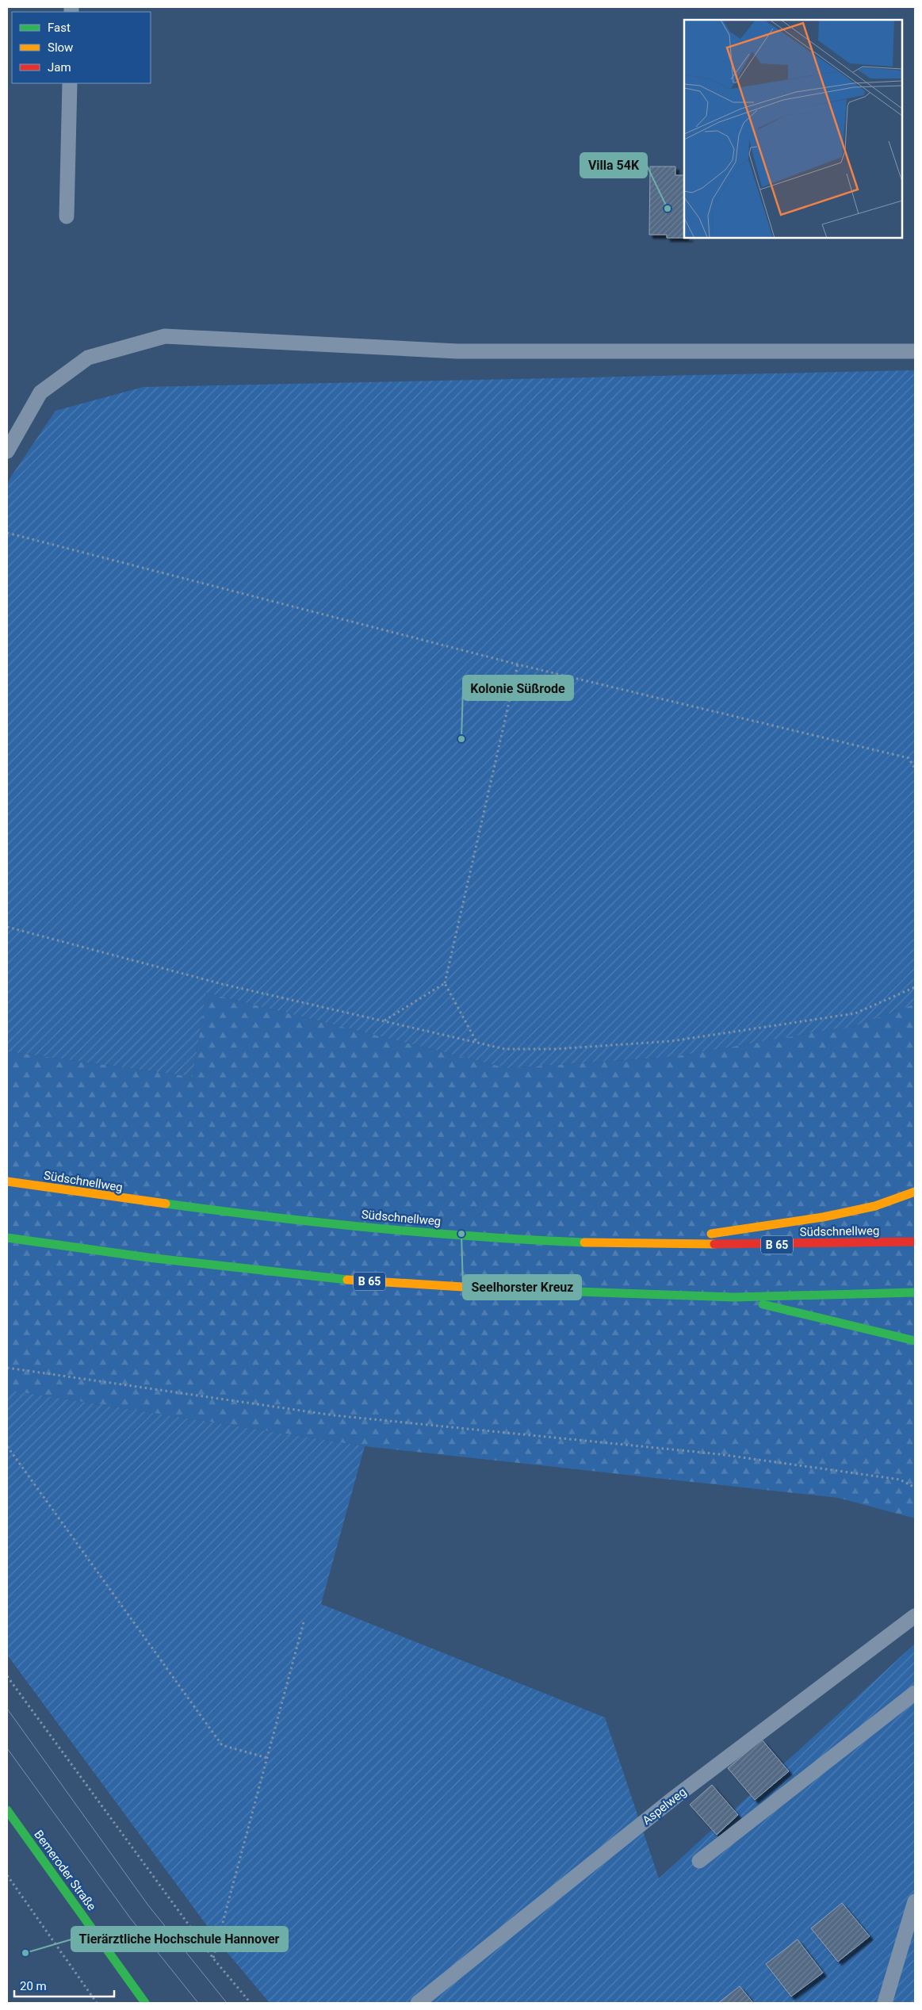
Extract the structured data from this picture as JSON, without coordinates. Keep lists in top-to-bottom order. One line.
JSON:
{"streets":{"main road":["Südschnellweg","B 65","Bemeroder Straße"],"lane":["Aspelweg"]},"places":["Villa 54K","Kolonie Süßrode","Seelhorster Kreuz","Tierärztliche Hochschule Hannover"],"legend":["Fast","Slow","Jam"],"scale_bar":"20 m"}
